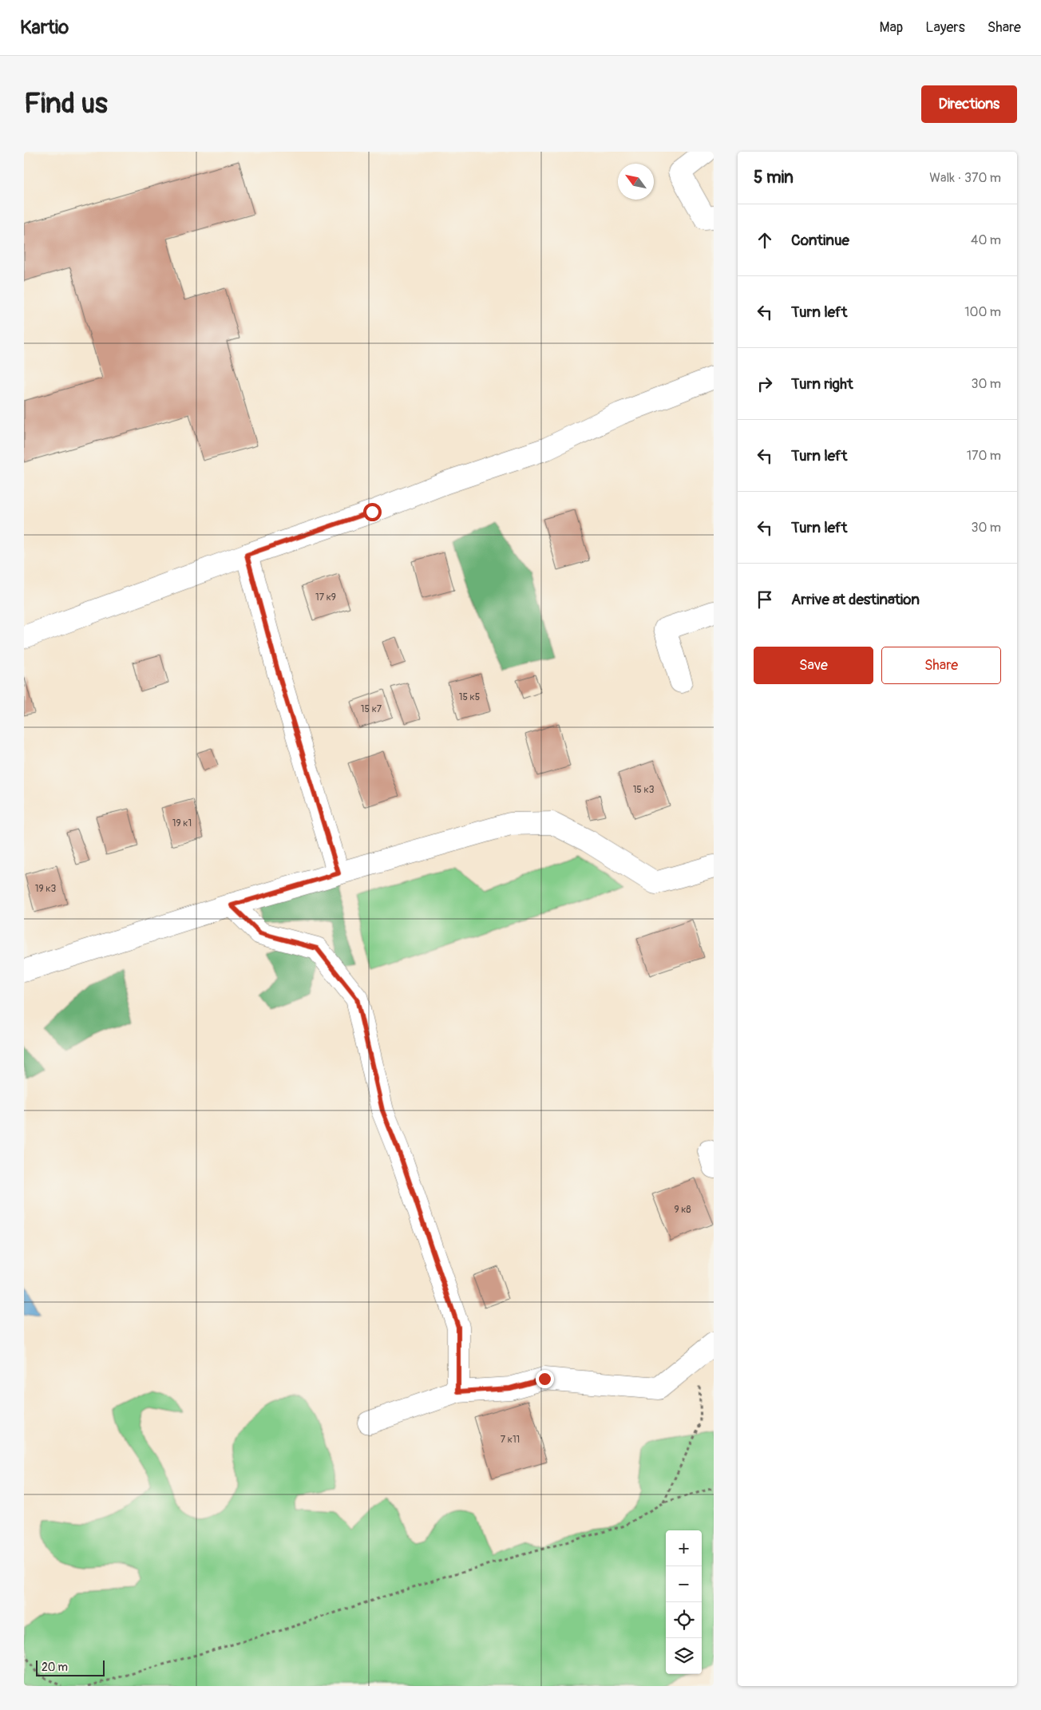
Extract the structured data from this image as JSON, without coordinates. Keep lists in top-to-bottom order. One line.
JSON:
{"house_numbers":["17 к9","15 к5","15 к7","15 к3","19 к1","19 к3","9 к8","7 к11"],"scale_bar":"20 m","north":"top left","page":{"header":"Kartio","nav":["Map","Layers","Share"],"buttons":["Directions",["Save","Share"]],"title":"Find us","heading":["5 min","Walk · 370 m"],"list":[["Continue","40 m"],["Turn left","100 m"],["Turn right","30 m"],["Turn left","170 m"],["Turn left","30 m"],"Arrive at destination"],"map_buttons":["+","−"],"scale":"20 m"}}
